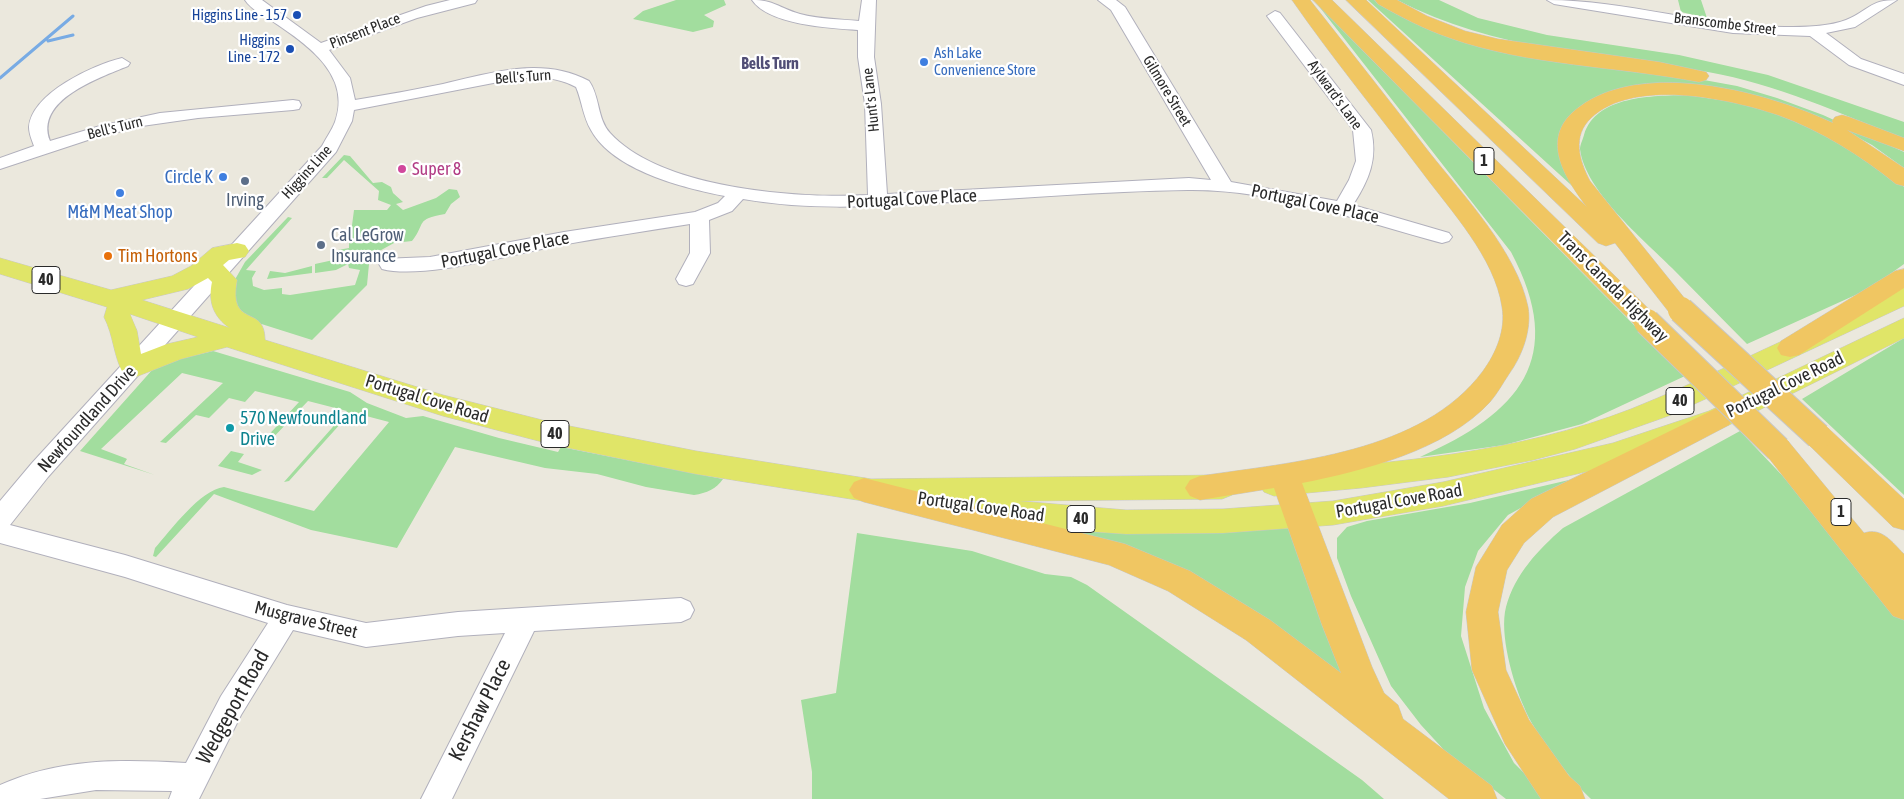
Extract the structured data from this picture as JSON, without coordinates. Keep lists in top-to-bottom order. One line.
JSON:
{"streets":{"highway":["1","Trans Canada Highway"],"main road":["40","Portugal Cove Road"],"street":["Branscombe Street","Pinsent Place","Bell's Turn","Gilmore Street","Aylward's Lane","Hunt's Lane","Higgins Line","Portugal Cove Place","Newfoundland Drive","Musgrave Street","Wedgeport Road","Kershaw Place"]},"crossings":[["Pinsent Place","Higgins Line"],["Bell's Turn","Higgins Line"],["Bell's Turn","Portugal Cove Place"],["Gilmore Street","Portugal Cove Place"],["Aylward's Lane","Portugal Cove Place"],["Hunt's Lane","Portugal Cove Place"],["Higgins Line","Portugal Cove Road"],["Higgins Line","Newfoundland Drive"],["Portugal Cove Road","Newfoundland Drive"],["Musgrave Street","Wedgeport Road"],["Musgrave Street","Kershaw Place"]],"districts":["Bells Turn"],"places":["Higgins Line - 157","Higgins Line - 172","Ash Lake Convenience Store","Super 8","Circle K","Irving","M&M Meat Shop","Cal LeGrow Insurance","Tim Hortons","570 Newfoundland Drive"]}
